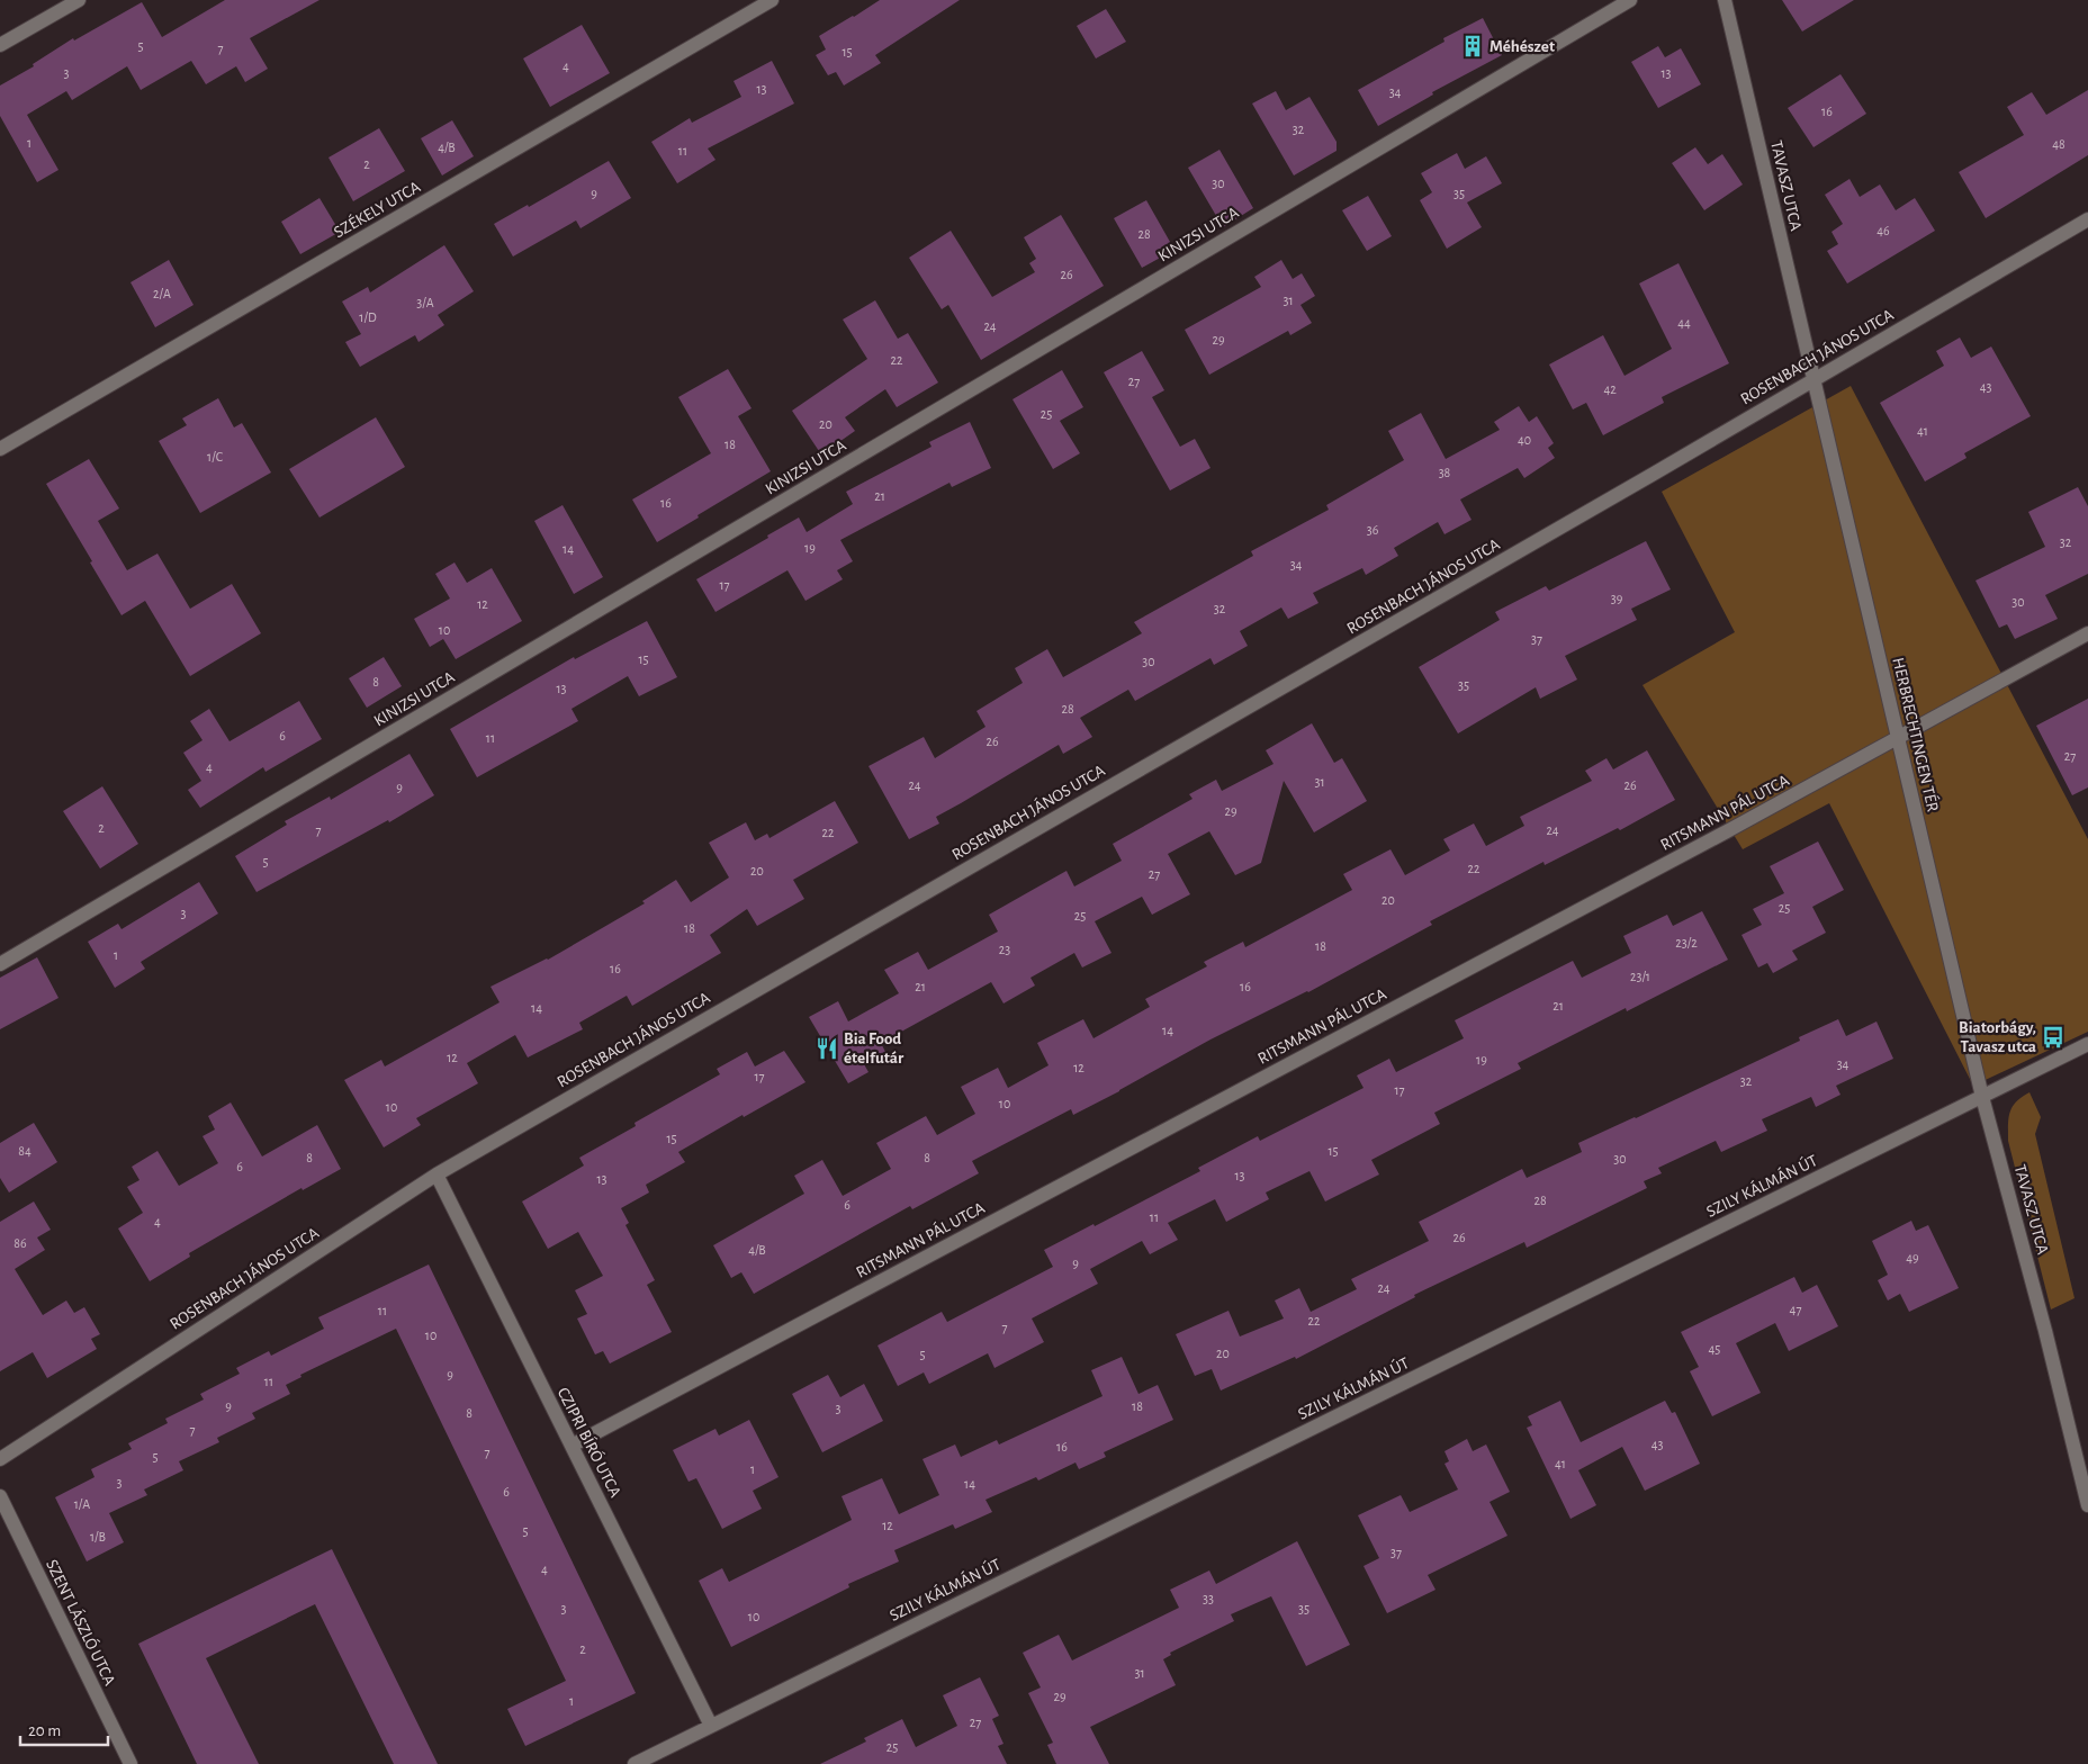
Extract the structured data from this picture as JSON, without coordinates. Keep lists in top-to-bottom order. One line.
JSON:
{"streets":{"street":["TAVASZ UTCA","SZÉKELY UTCA","KINIZSI UTCA","ROSENBACH JÁNOS UTCA","HERBRECHTINGEN TÉR","RITSMANN PÁL UTCA","SZILY KÁLMÁN ÚT","CZIPRI BÍRÓ UTCA","SZENT LÁSZLÓ UTCA"]},"crossings":[["TAVASZ UTCA","ROSENBACH JÁNOS UTCA"],["TAVASZ UTCA","HERBRECHTINGEN TÉR"],["TAVASZ UTCA","SZILY KÁLMÁN ÚT"],["ROSENBACH JÁNOS UTCA","HERBRECHTINGEN TÉR"],["ROSENBACH JÁNOS UTCA","CZIPRI BÍRÓ UTCA"],["HERBRECHTINGEN TÉR","RITSMANN PÁL UTCA"],["HERBRECHTINGEN TÉR","SZILY KÁLMÁN ÚT"],["RITSMANN PÁL UTCA","CZIPRI BÍRÓ UTCA"],["SZILY KÁLMÁN ÚT","CZIPRI BÍRÓ UTCA"]],"places":{"building":["Méhészet"],"bus stop":["Biatorbágy, Tavasz utca"],"restaurant":["Bia Food ételfutár"]},"house_numbers":["5","7","15","4","3","13","13","34","16","32","1","48","4/B","11","2","30","9","35","46","28","26","2/A","31","3/A","1/D","44","24","29","22","27","43","42","25","20","41","40","18","1/C","38","21","16","36","32","19","14","34","17","39","30","12","32","10","37","15","30","8","35","13","28","6","11","26","27","4","31","24","26","9","29","2","7","24","22","5","22","20","27","20","25","3","25","18","23/2","18","23","1","16","23/1","21","16","21","14","14","12","19","34","12","17","32","17","10","10","15","84","15","8","8","30","6","13","13","28","6","11","4","26","86","4/B","49","9","24","47","11","22","7","10","45","20","5","9","11","9","18","3","8","7","43","16","7","5","41","1","3","14","6","1/A","12","5","1/B","37","4","33","3","35","10","2","31","29","1","27","25"],"scale_bar":"20 m"}
